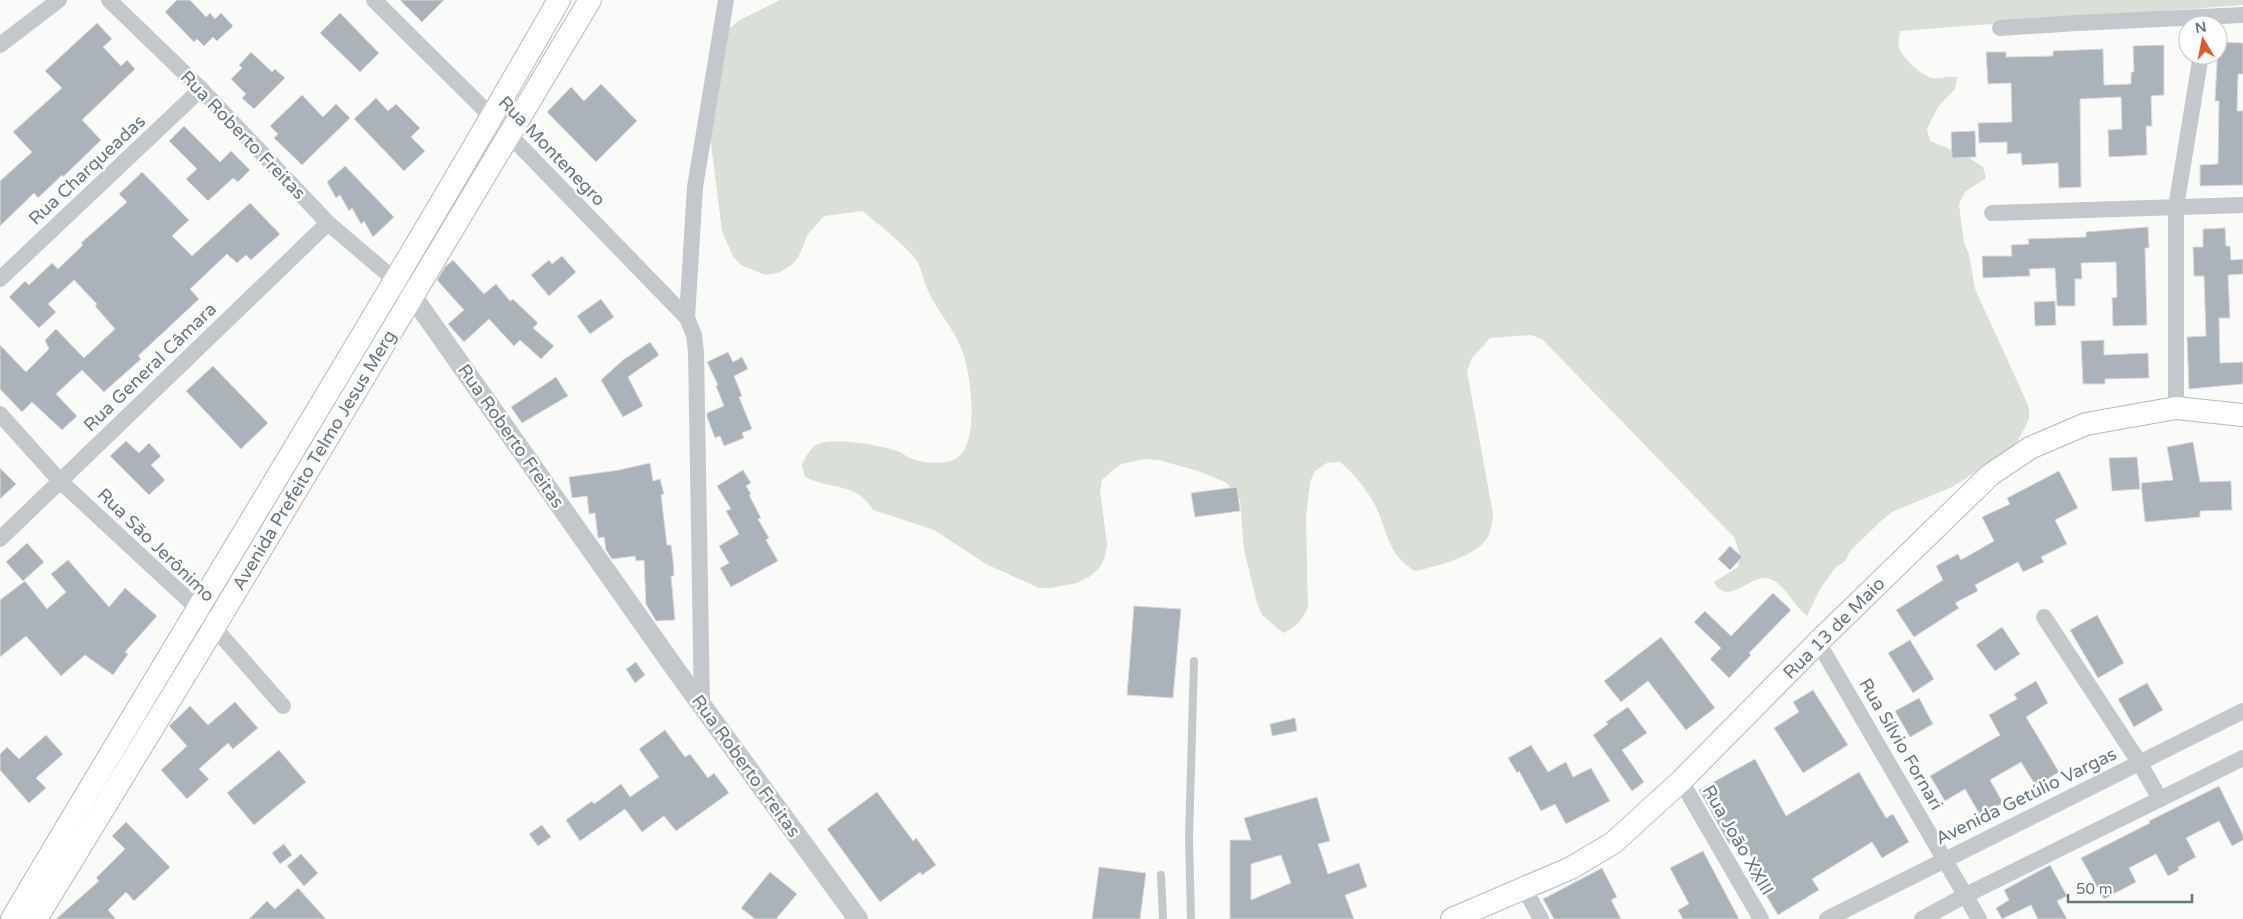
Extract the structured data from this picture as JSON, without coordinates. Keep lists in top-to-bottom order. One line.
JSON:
{"streets":{"main road":["Avenida Prefeito Telmo Jesus Merg","Rua 13 de Maio"],"street":["Rua Roberto Freitas","Rua Montenegro","Rua Charqueadas","Rua General Câmara","Rua São Jerônimo","Rua Sílvio Fornari","Avenida Getúlio Vargas","Rua João XXIII"]},"crossings":[["Rua Roberto Freitas","Rua Montenegro"],["Rua Roberto Freitas","Rua Charqueadas"],["Rua Roberto Freitas","Rua General Câmara"],["Rua Roberto Freitas","Avenida Prefeito Telmo Jesus Merg"],["Rua Montenegro","Avenida Prefeito Telmo Jesus Merg"],["Rua General Câmara","Rua São Jerônimo"],["Avenida Prefeito Telmo Jesus Merg","Rua São Jerônimo"],["Rua 13 de Maio","Rua Sílvio Fornari"],["Rua 13 de Maio","Rua João XXIII"],["Rua Sílvio Fornari","Avenida Getúlio Vargas"]],"scale_bar":"50 m","north":"top"}
